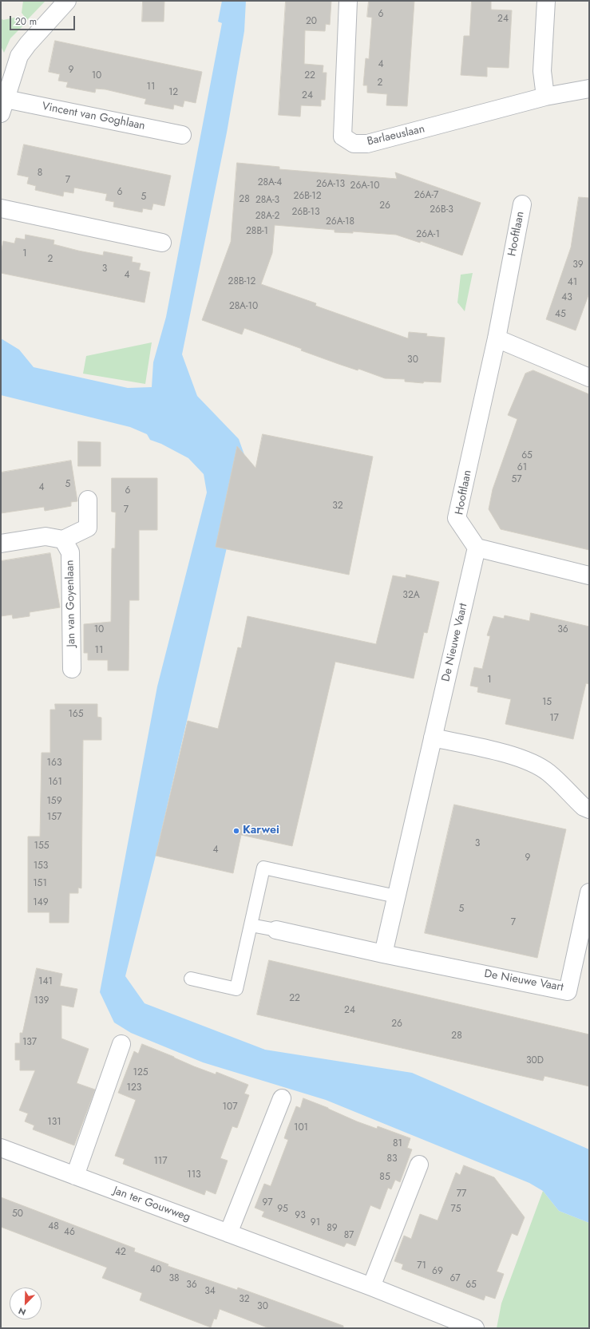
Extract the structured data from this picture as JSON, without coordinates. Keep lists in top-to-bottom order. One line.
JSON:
{"streets":{"street":["Vincent van Goghlaan","Barlaeuslaan","Hooftlaan","Jan van Goyenlaan","De Nieuwe Vaart","Jan ter Gouwweg"]},"crossings":[["Hooftlaan","De Nieuwe Vaart"]],"places":["Karwei"],"house_numbers":["6","24","20","4","9","10","22","2","11","12","24","8","7","28A-4","26A-13","26A-10","6","26A-7","26B-12","5","28","28A-3","26","26B-3","26B-13","28A-2","26A-18","28B-1","26A-1","1","2","39","3","4","28B-12","41","43","28A-10","45","30","65","61","57","5","4","6","32","7","32A","10","36","11","1","15","165","17","163","161","159","157","3","155","4","9","153","151","149","5","7","141","22","139","24","26","28","137","30D","125","123","107","131","101","81","83","117","113","85","77","97","95","75","50","93","91","48","89","46","87","42","71","40","69","38","67","36","65","34","32","30"],"scale_bar":"20 m","north":"bottom left"}
